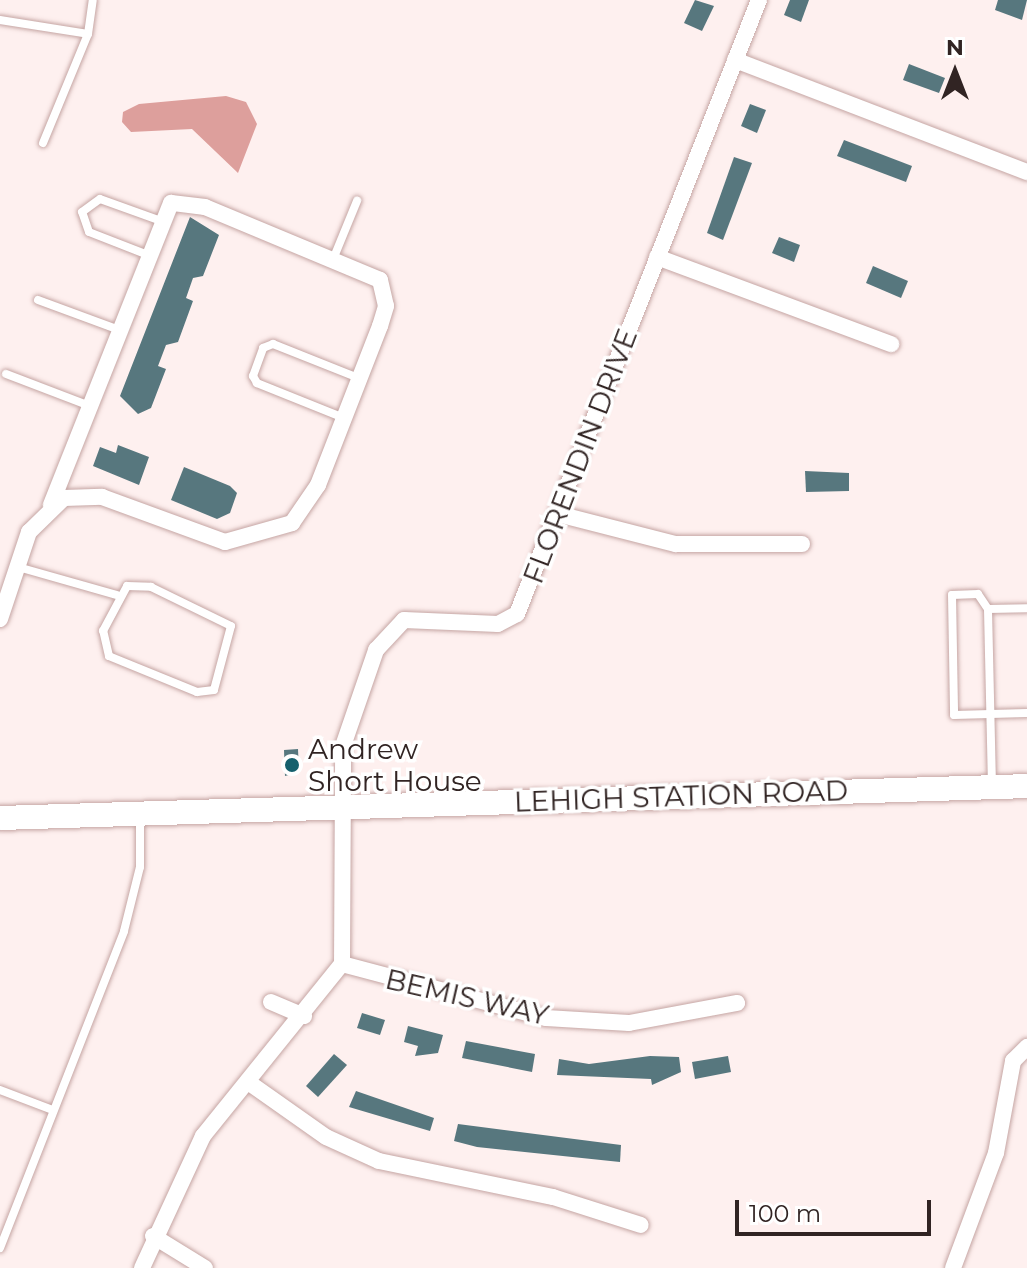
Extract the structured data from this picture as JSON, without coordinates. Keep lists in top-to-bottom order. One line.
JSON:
{"streets":{"main road":["LEHIGH STATION ROAD"],"street":["FLORENDIN DRIVE","BEMIS WAY"]},"crossings":[["FLORENDIN DRIVE","LEHIGH STATION ROAD"]],"places":["Andrew Short House"],"scale_bar":"100 m","north":"top"}
